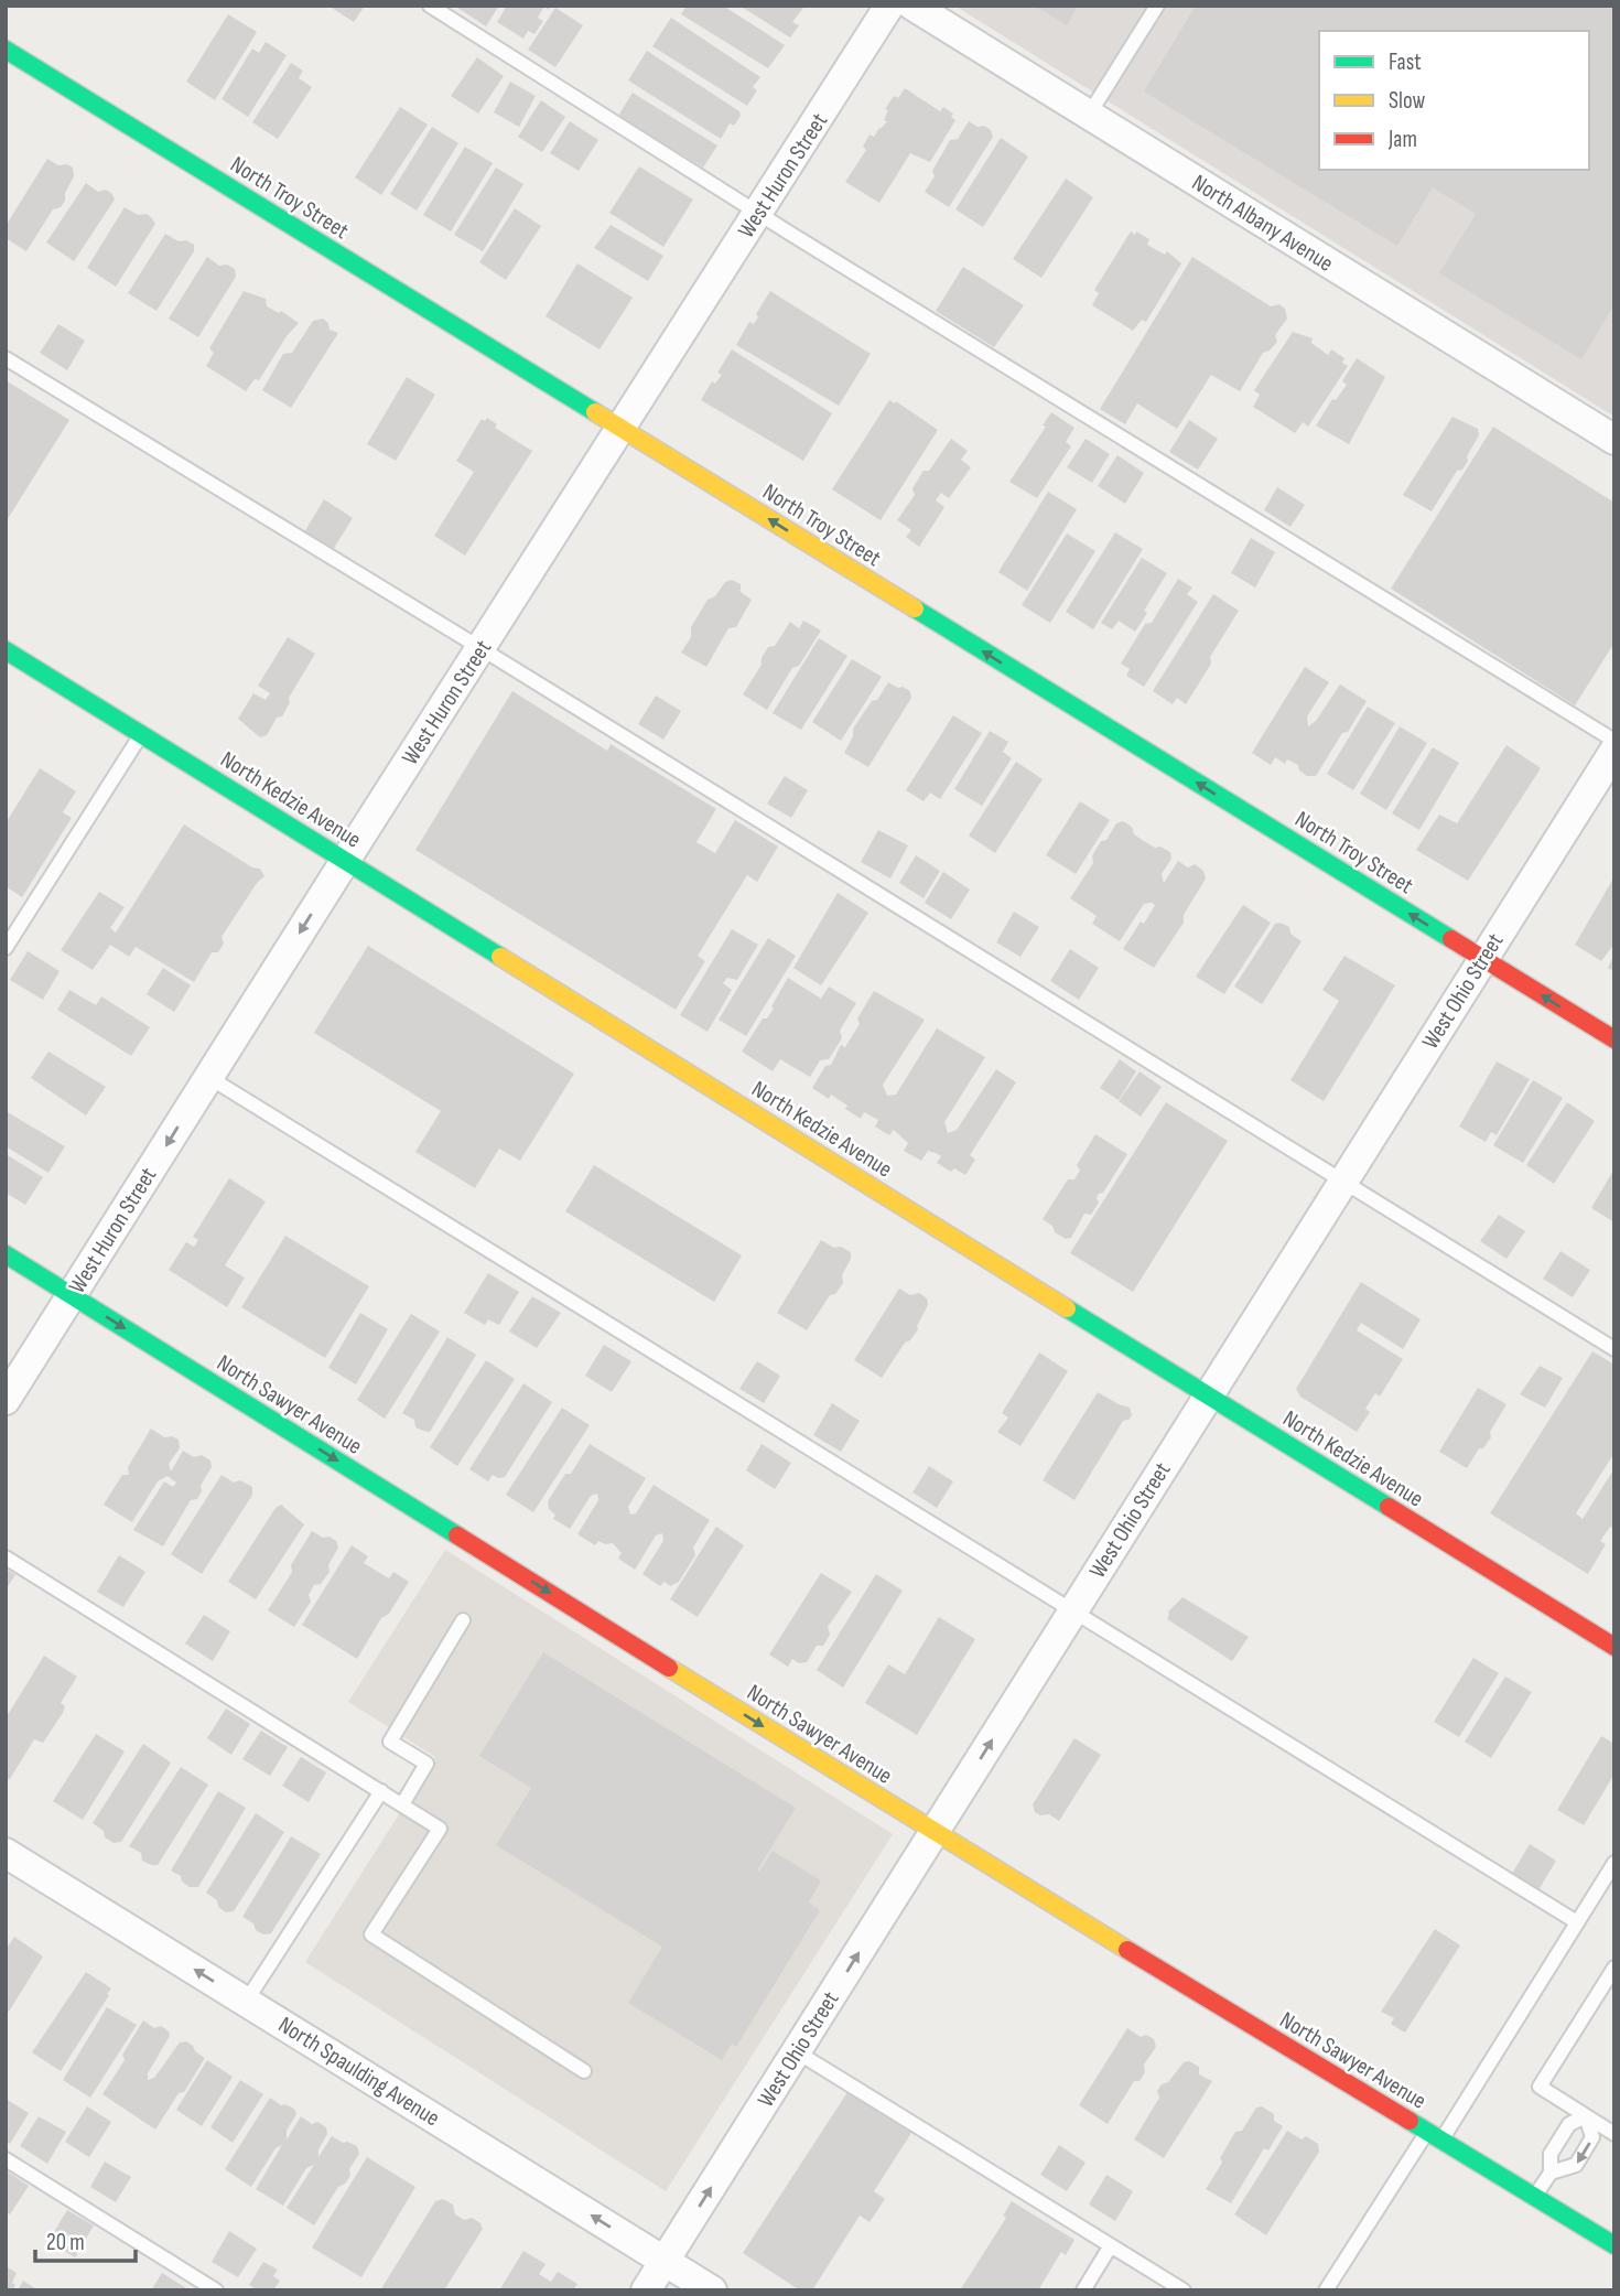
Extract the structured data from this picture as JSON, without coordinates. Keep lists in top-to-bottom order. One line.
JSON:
{"streets":{"street":["West Huron Street","North Troy Street","North Albany Avenue","North Kedzie Avenue","West Ohio Street","North Sawyer Avenue","North Spaulding Avenue"]},"crossings":[["West Huron Street","North Troy Street"],["West Huron Street","North Kedzie Avenue"],["West Huron Street","North Sawyer Avenue"],["North Troy Street","West Ohio Street"],["North Kedzie Avenue","West Ohio Street"],["West Ohio Street","North Sawyer Avenue"],["West Ohio Street","North Spaulding Avenue"]],"one_way":["North Troy Street","West Ohio Street","North Sawyer Avenue","North Spaulding Avenue"],"legend":["Fast","Slow","Jam"],"scale_bar":"20 m"}
